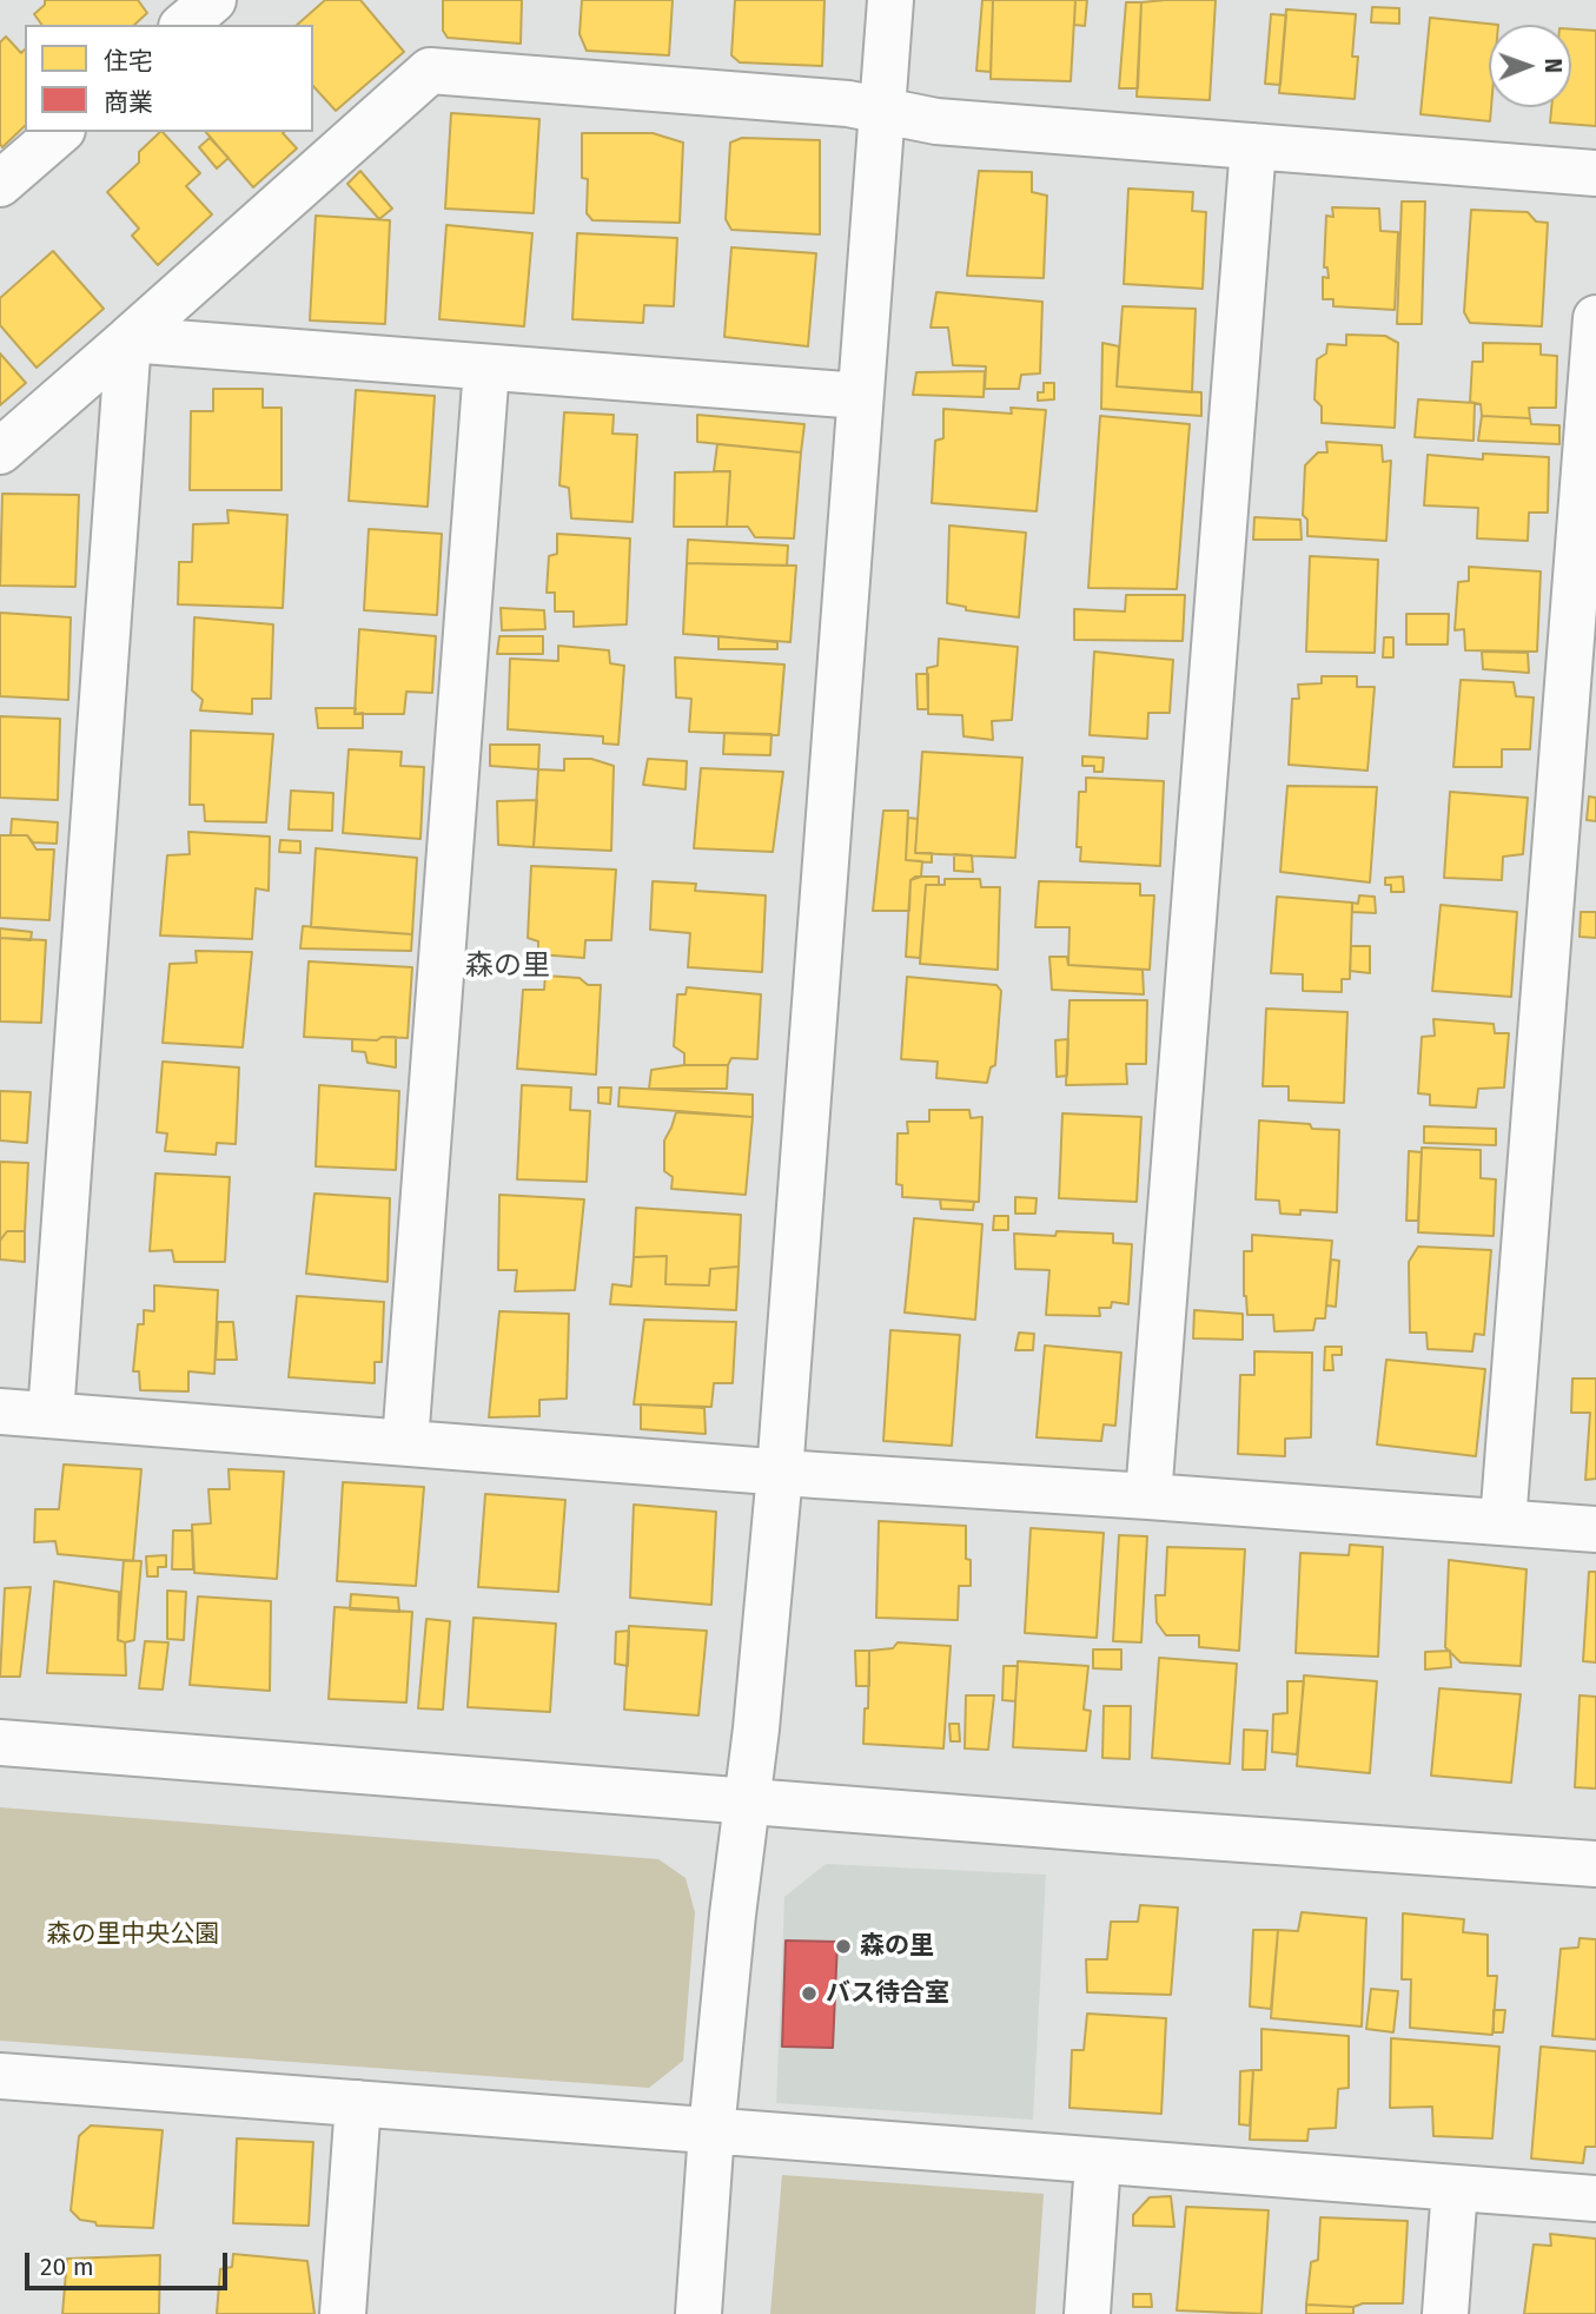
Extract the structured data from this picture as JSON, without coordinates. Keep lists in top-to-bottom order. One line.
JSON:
{"districts":["森の里"],"parks":["森の里中央公園"],"places":["森の里","バス待合室"],"legend":["住宅","商業"],"scale_bar":"20 m","north":"right"}
